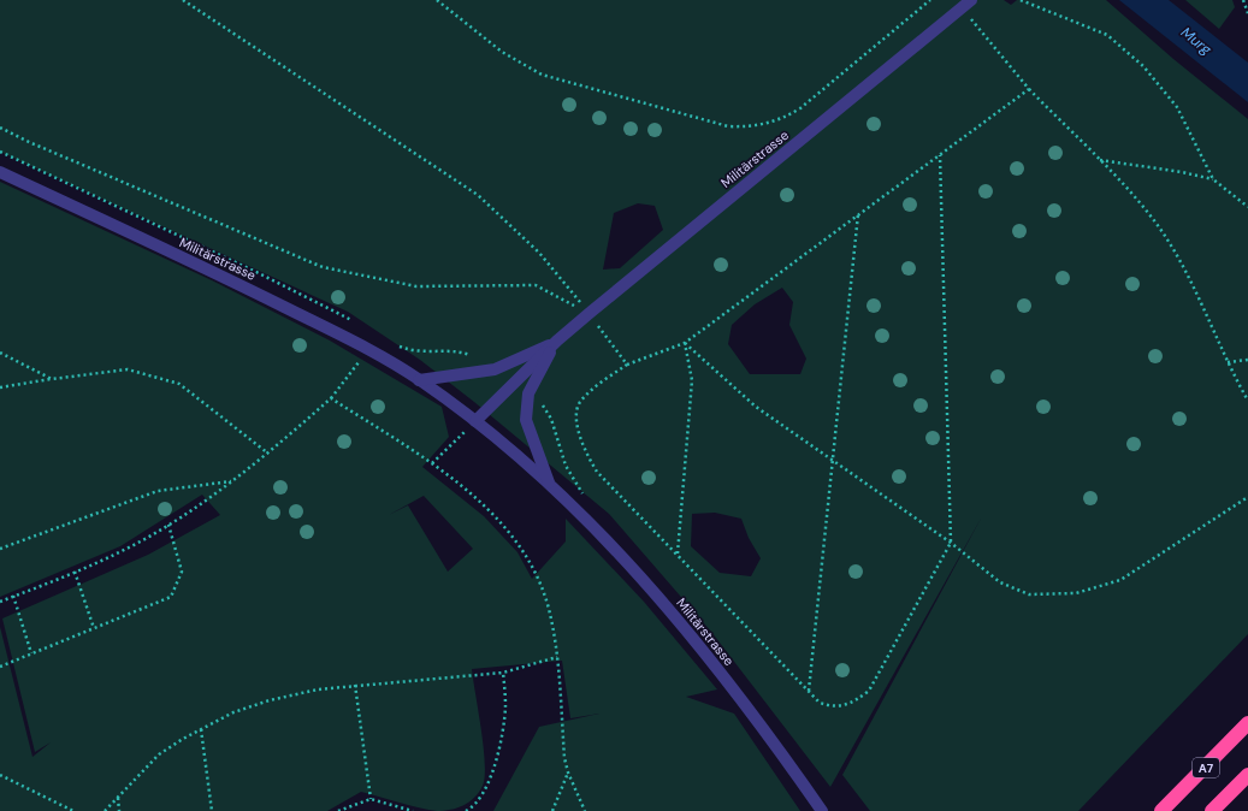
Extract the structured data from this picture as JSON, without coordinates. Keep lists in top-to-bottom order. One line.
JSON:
{"streets":{"highway":["A7"],"street":["Militärstrasse"]},"water":["Murg"]}
